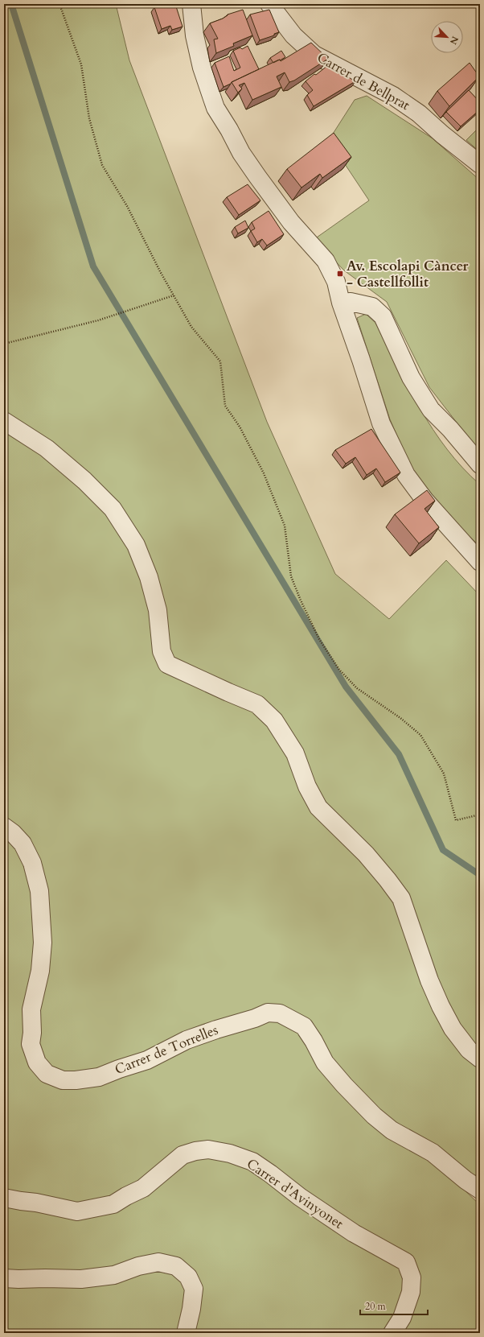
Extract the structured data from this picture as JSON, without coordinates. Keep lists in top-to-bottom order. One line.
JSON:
{"streets":{"street":["Carrer de Bellprat","Carrer de Torrelles","Carrer d'Avinyonet"]},"places":{"transit":["Av. Escolapi Càncer - Castellfollit"]},"scale_bar":"20 m","north":"bottom right"}
